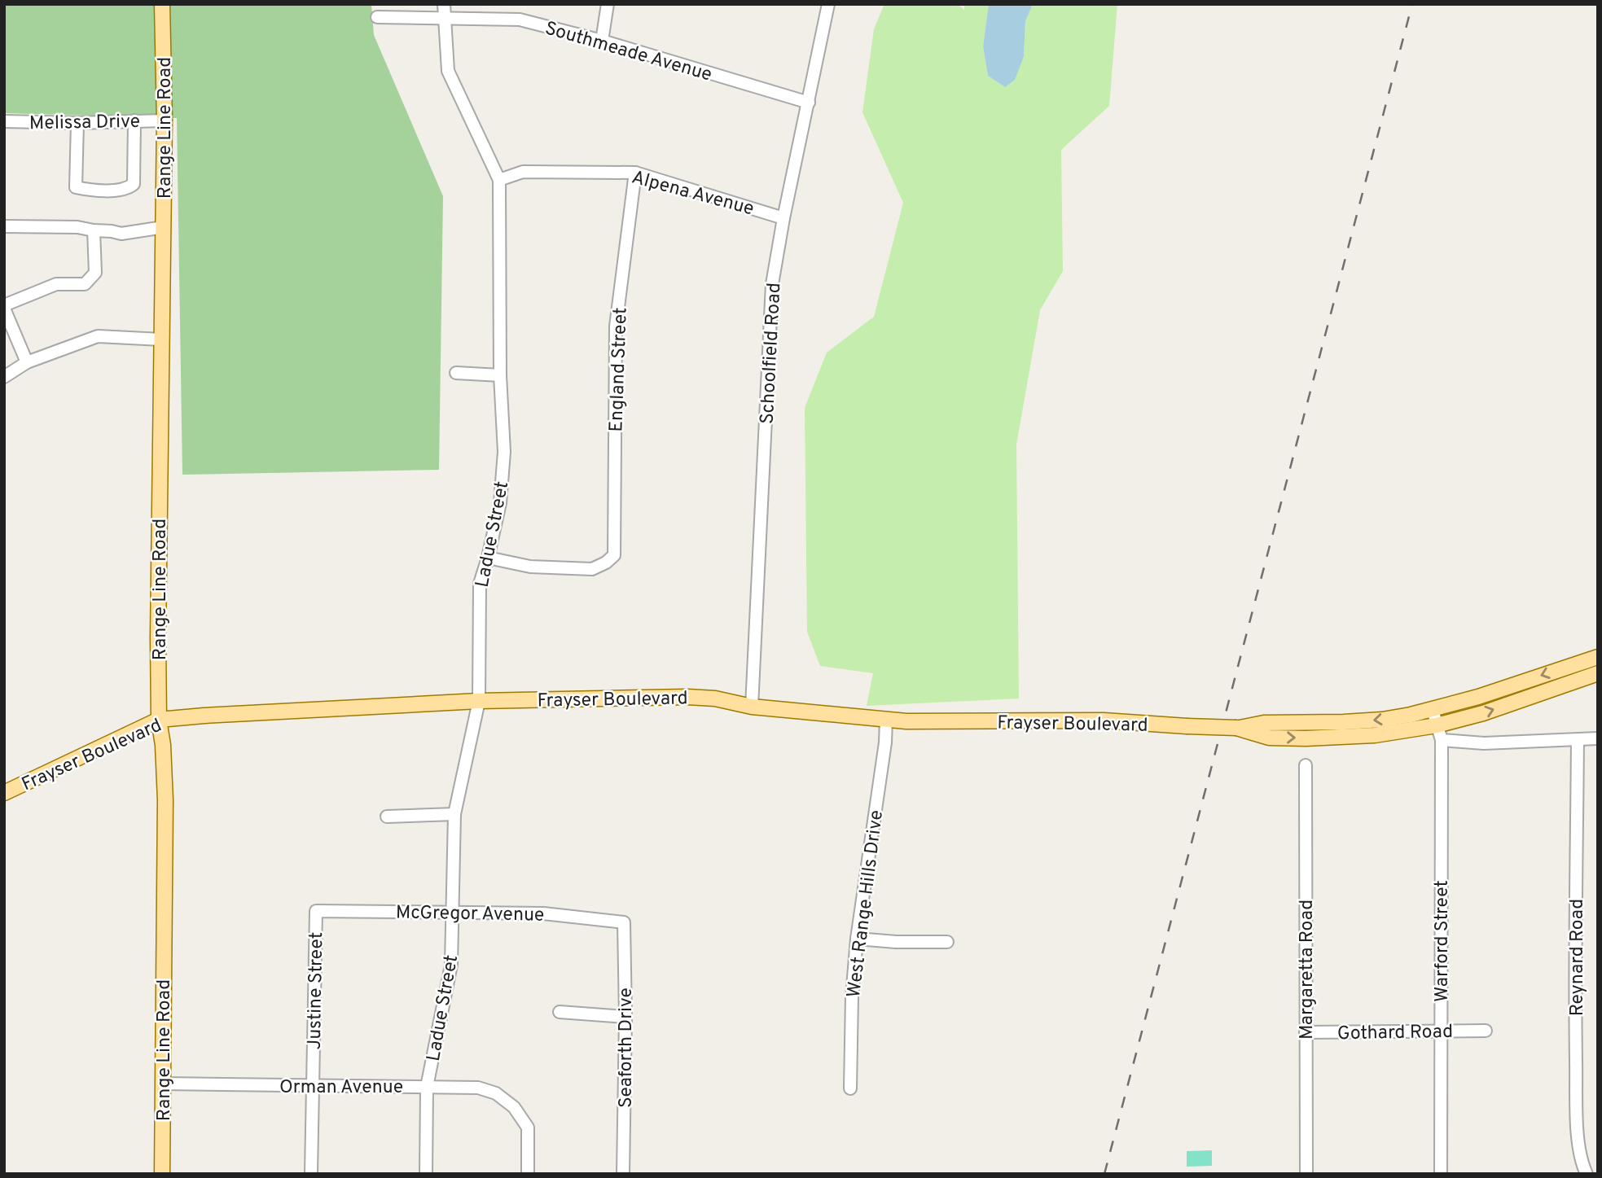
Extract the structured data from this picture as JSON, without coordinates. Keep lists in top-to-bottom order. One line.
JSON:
{"streets":{"main road":["Range Line Road","Frayser Boulevard"],"street":["Southmeade Avenue","Melissa Drive","Alpena Avenue","Schoolfield Road","England Street","Ladue Street","West Range Hills Drive","McGregor Avenue","Warford Street","Reynard Road","Margaretta Road","Justine Street","Gothard Road","Seaforth Drive","Orman Avenue"]},"crossings":[["Southmeade Avenue","Schoolfield Road"],["Southmeade Avenue","Ladue Street"],["Melissa Drive","Range Line Road"],["Range Line Road","Frayser Boulevard"],["Range Line Road","Orman Avenue"],["Alpena Avenue","Schoolfield Road"],["Alpena Avenue","England Street"],["Alpena Avenue","Ladue Street"],["Schoolfield Road","Frayser Boulevard"],["England Street","Ladue Street"],["Ladue Street","Frayser Boulevard"],["Ladue Street","McGregor Avenue"],["Ladue Street","Orman Avenue"],["Frayser Boulevard","West Range Hills Drive"],["McGregor Avenue","Justine Street"],["McGregor Avenue","Seaforth Drive"],["Warford Street","Gothard Road"],["Margaretta Road","Gothard Road"],["Justine Street","Orman Avenue"]]}
